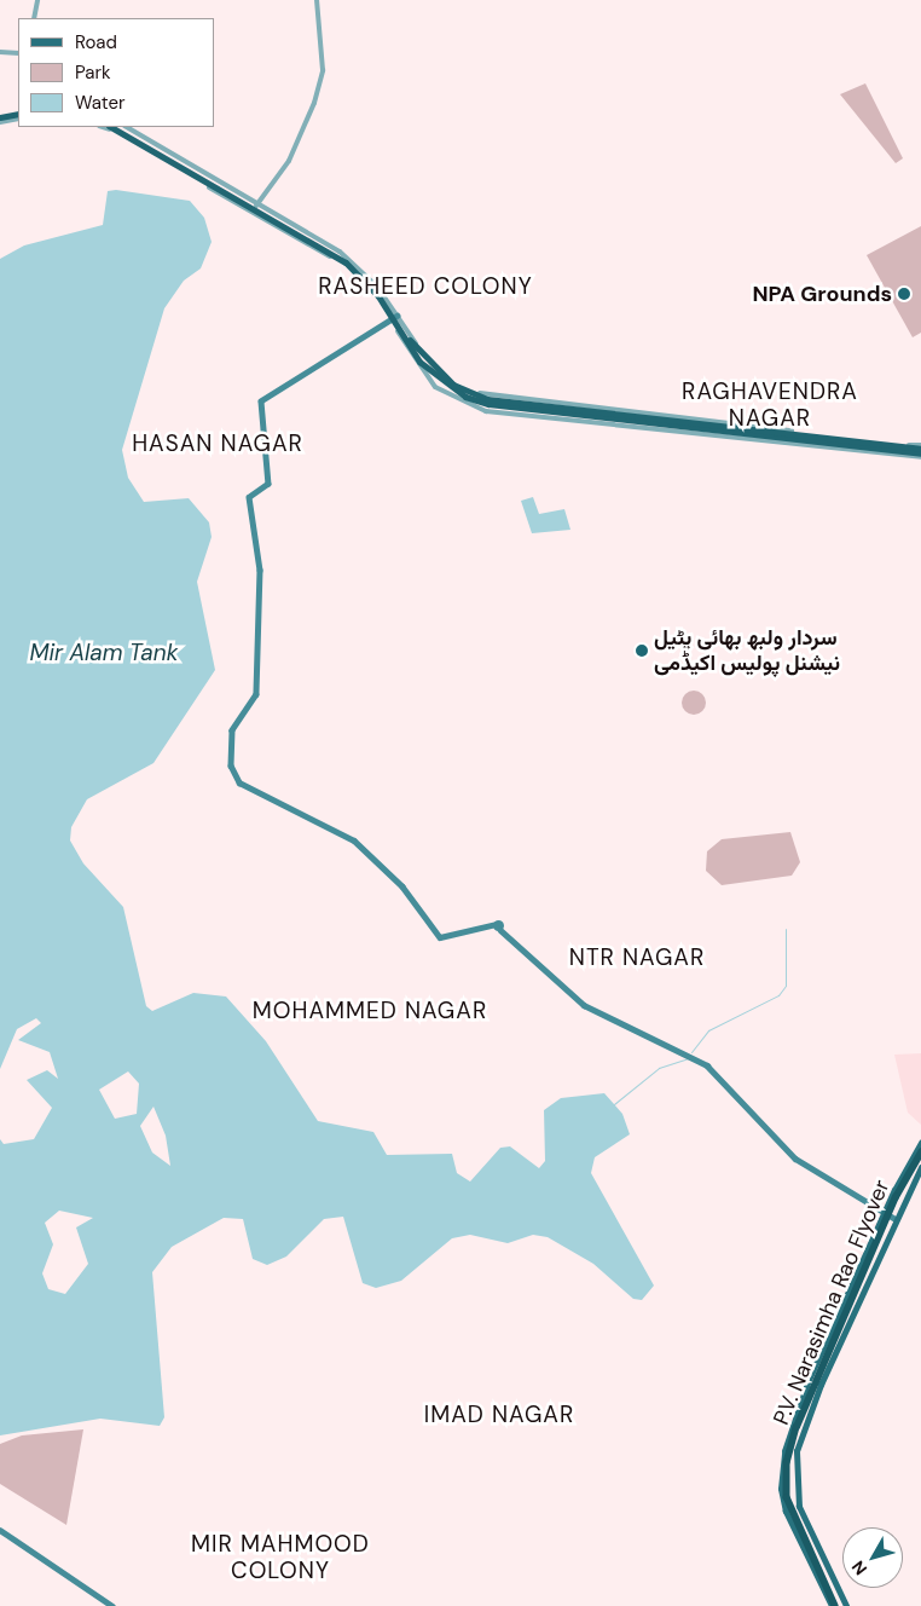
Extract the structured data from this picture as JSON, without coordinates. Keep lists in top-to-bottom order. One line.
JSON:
{"streets":{"highway":["P.V. Narasimha Rao Flyover"]},"districts":["RASHEED COLONY","RAGHAVENDRA NAGAR","HASAN NAGAR","NTR NAGAR","MOHAMMED NAGAR","IMAD NAGAR","MIR MAHMOOD COLONY"],"water":["Mir Alam Tank"],"places":["NPA Grounds","سردار ولبھ بھائی پٹیل نیشنل پولیس اکیڈمی"],"legend":["Road","Park","Water"],"north":"bottom left"}
